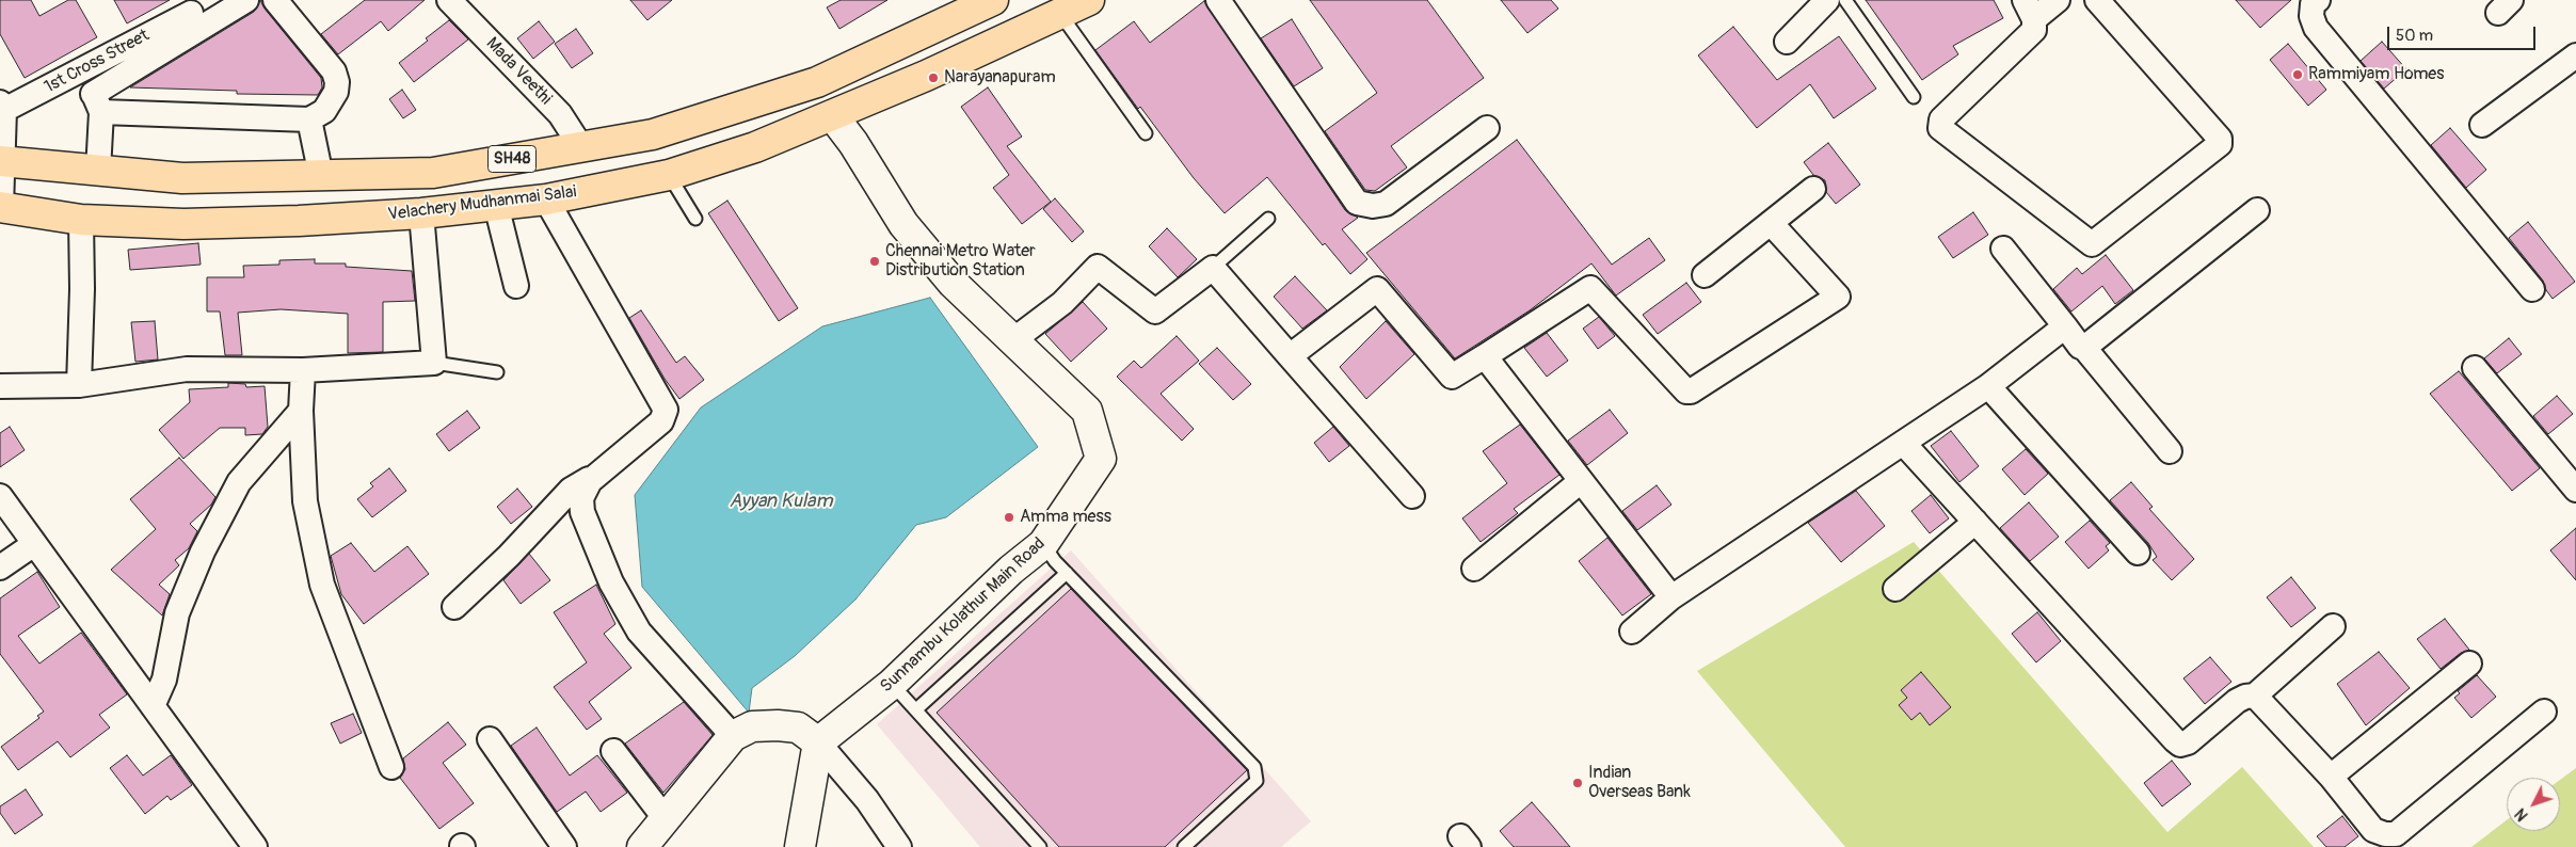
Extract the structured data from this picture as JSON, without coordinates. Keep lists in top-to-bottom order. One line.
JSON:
{"streets":{"main road":["SH48","Velachery Mudhanmai Salai"],"street":["1st Cross Street","Mada Veethi","Sunnambu Kolathur Main Road"]},"crossings":[["Mada Veethi","SH48"],["Velachery Mudhanmai Salai","Sunnambu Kolathur Main Road"]],"water":["Ayyan Kulam"],"places":["Rammiyam Homes","Narayanapuram","Chennai Metro Water Distribution Station","Amma mess","Indian Overseas Bank"],"scale_bar":"50 m","north":"bottom left"}
